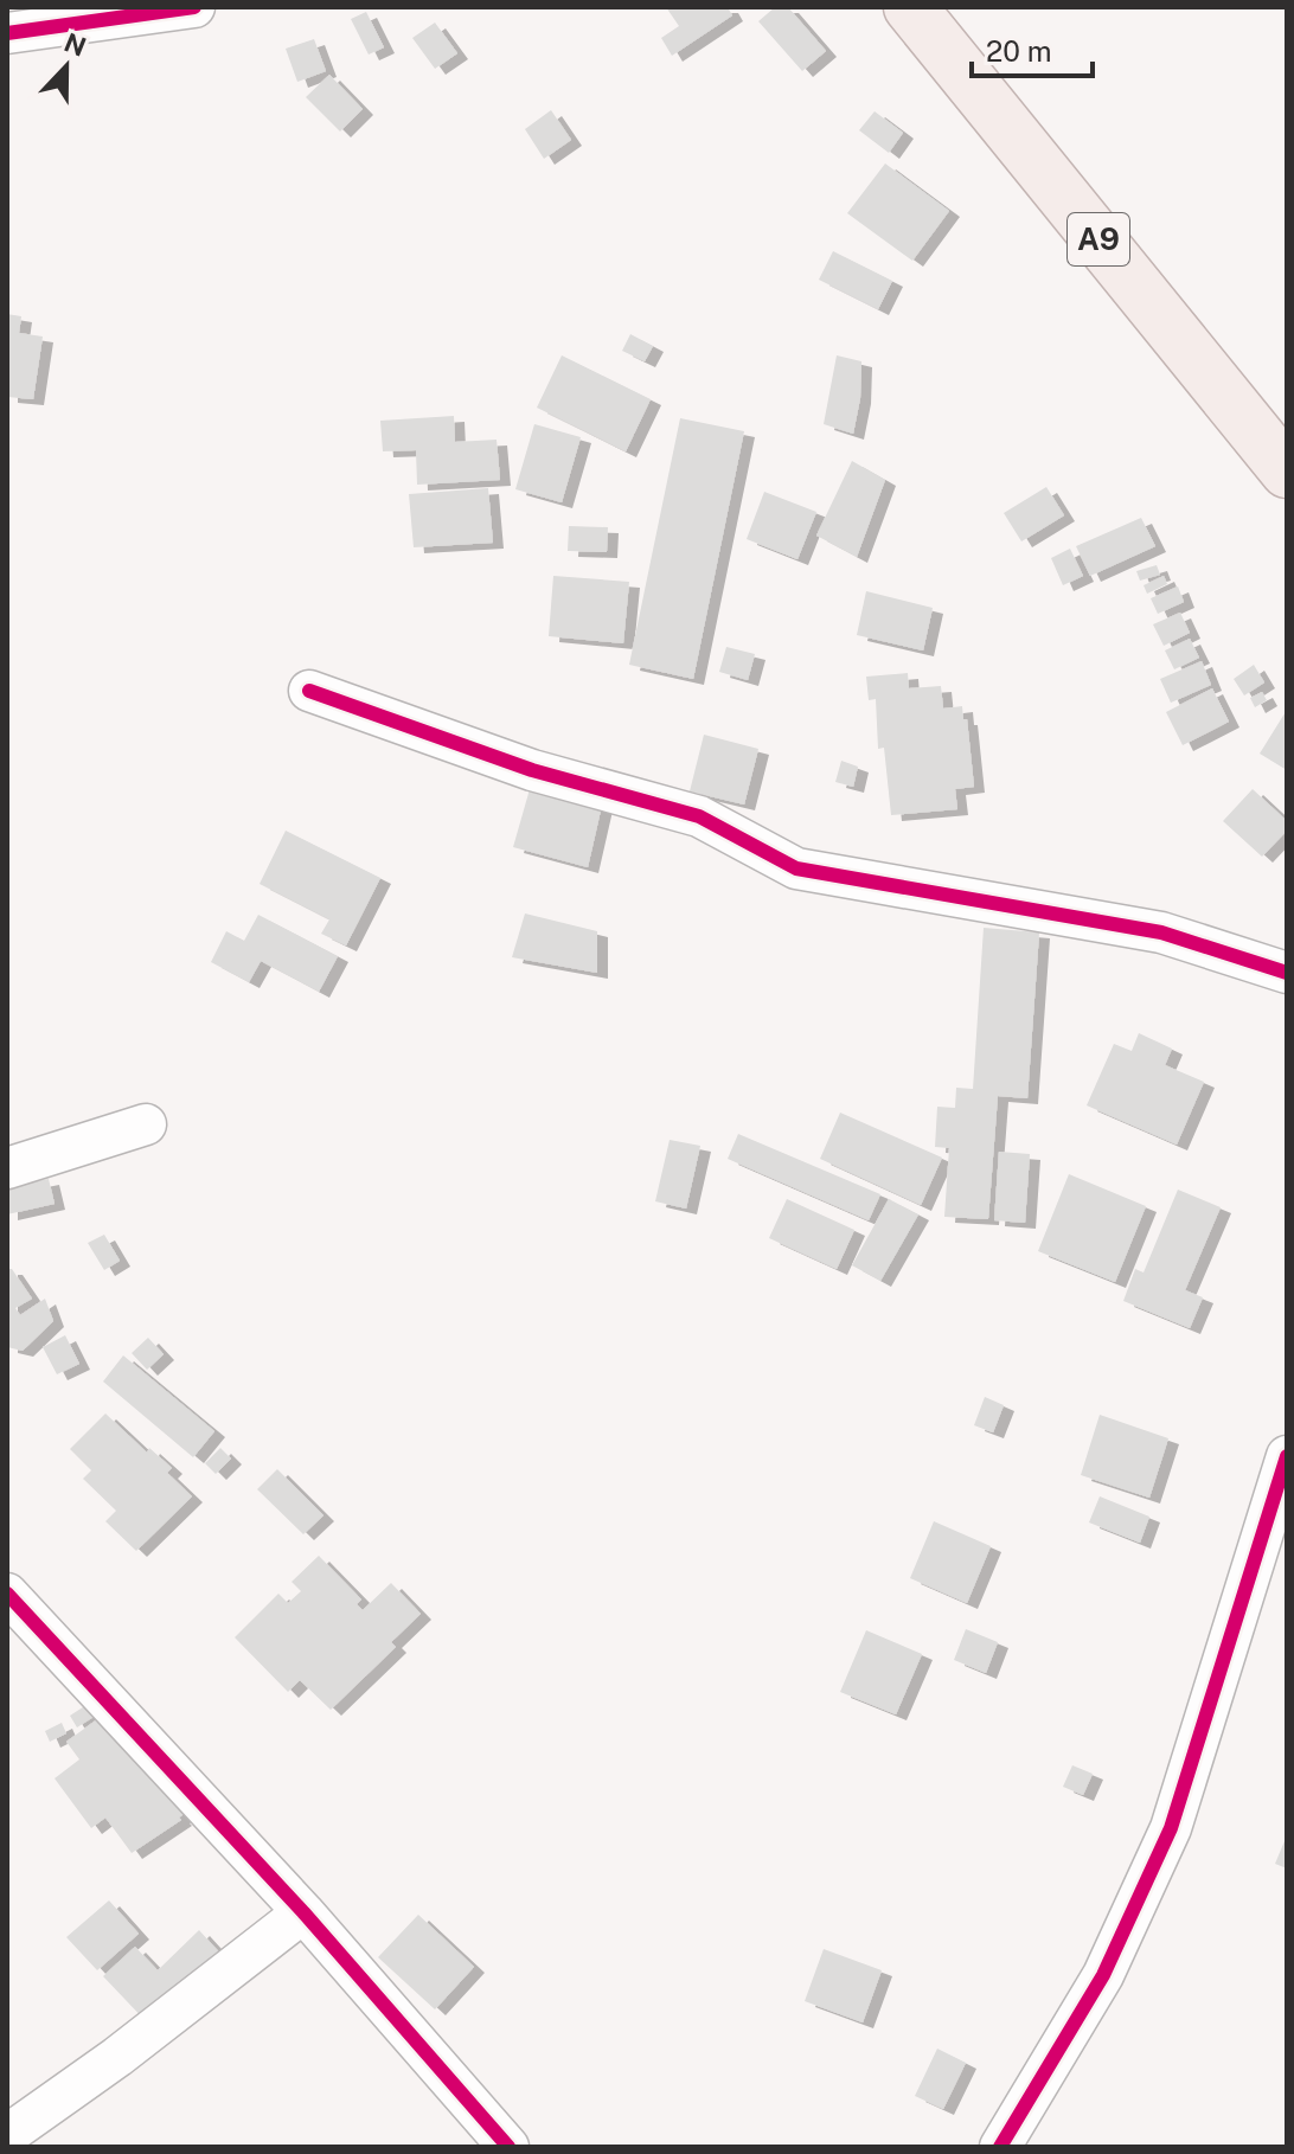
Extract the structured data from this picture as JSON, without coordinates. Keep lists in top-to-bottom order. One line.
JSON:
{"streets":{"main road":["A9"]},"scale_bar":"20 m","north":"top"}
